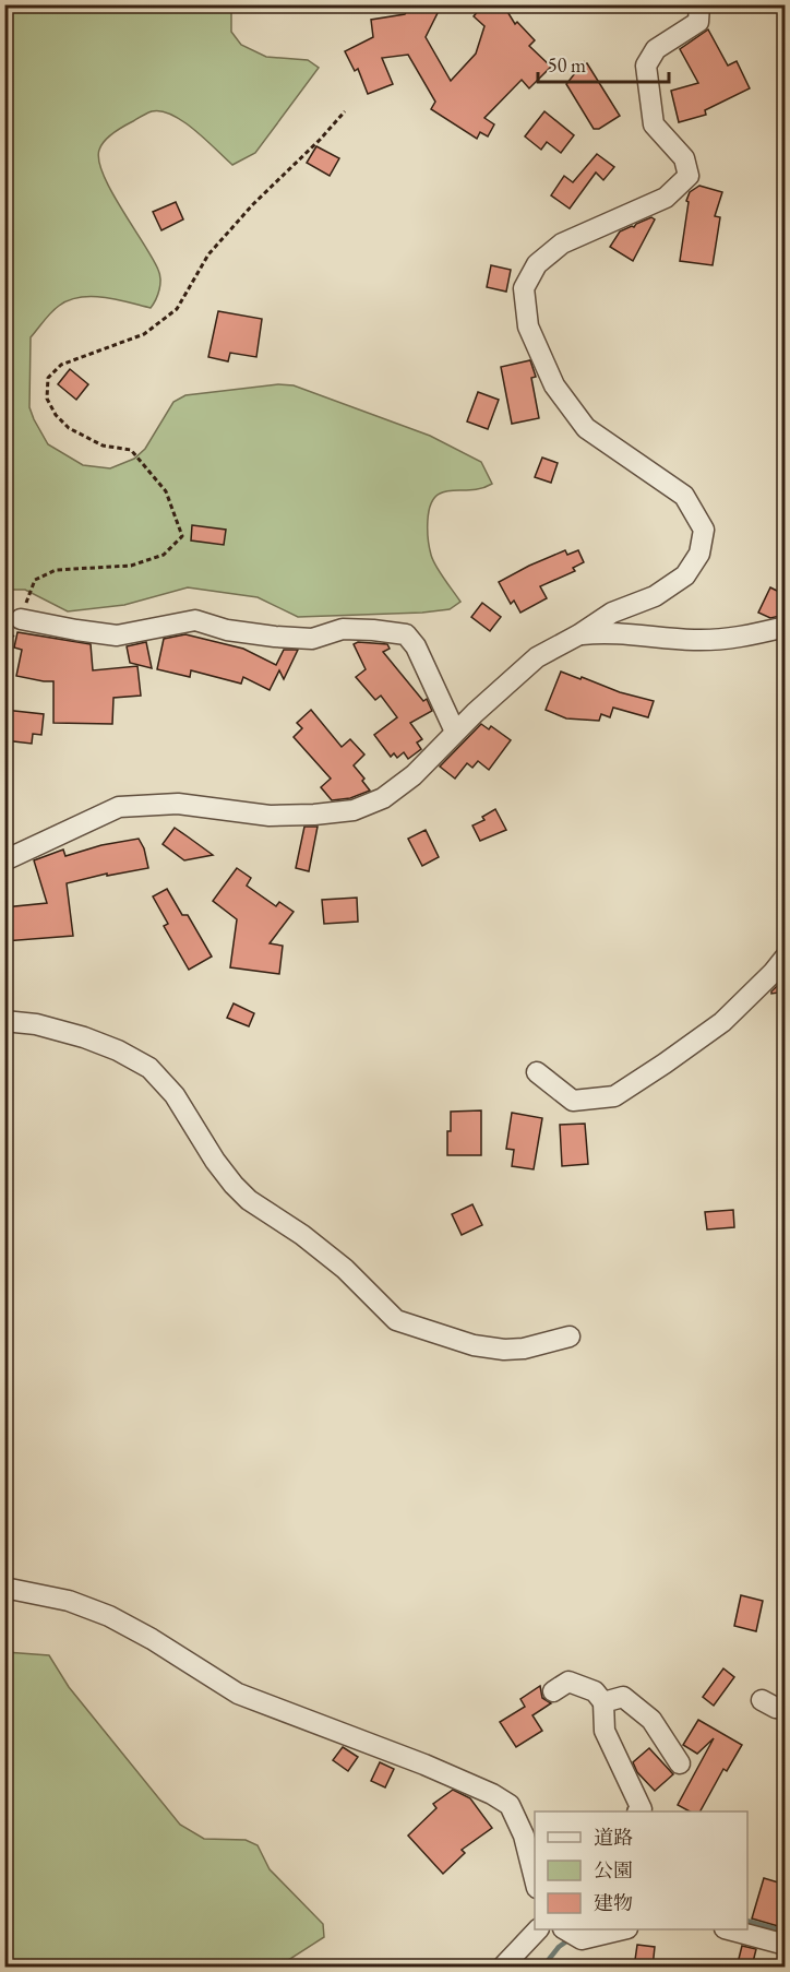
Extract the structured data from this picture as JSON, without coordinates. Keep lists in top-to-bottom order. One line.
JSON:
{"legend":["道路","公園","建物"],"scale_bar":"50 m"}
